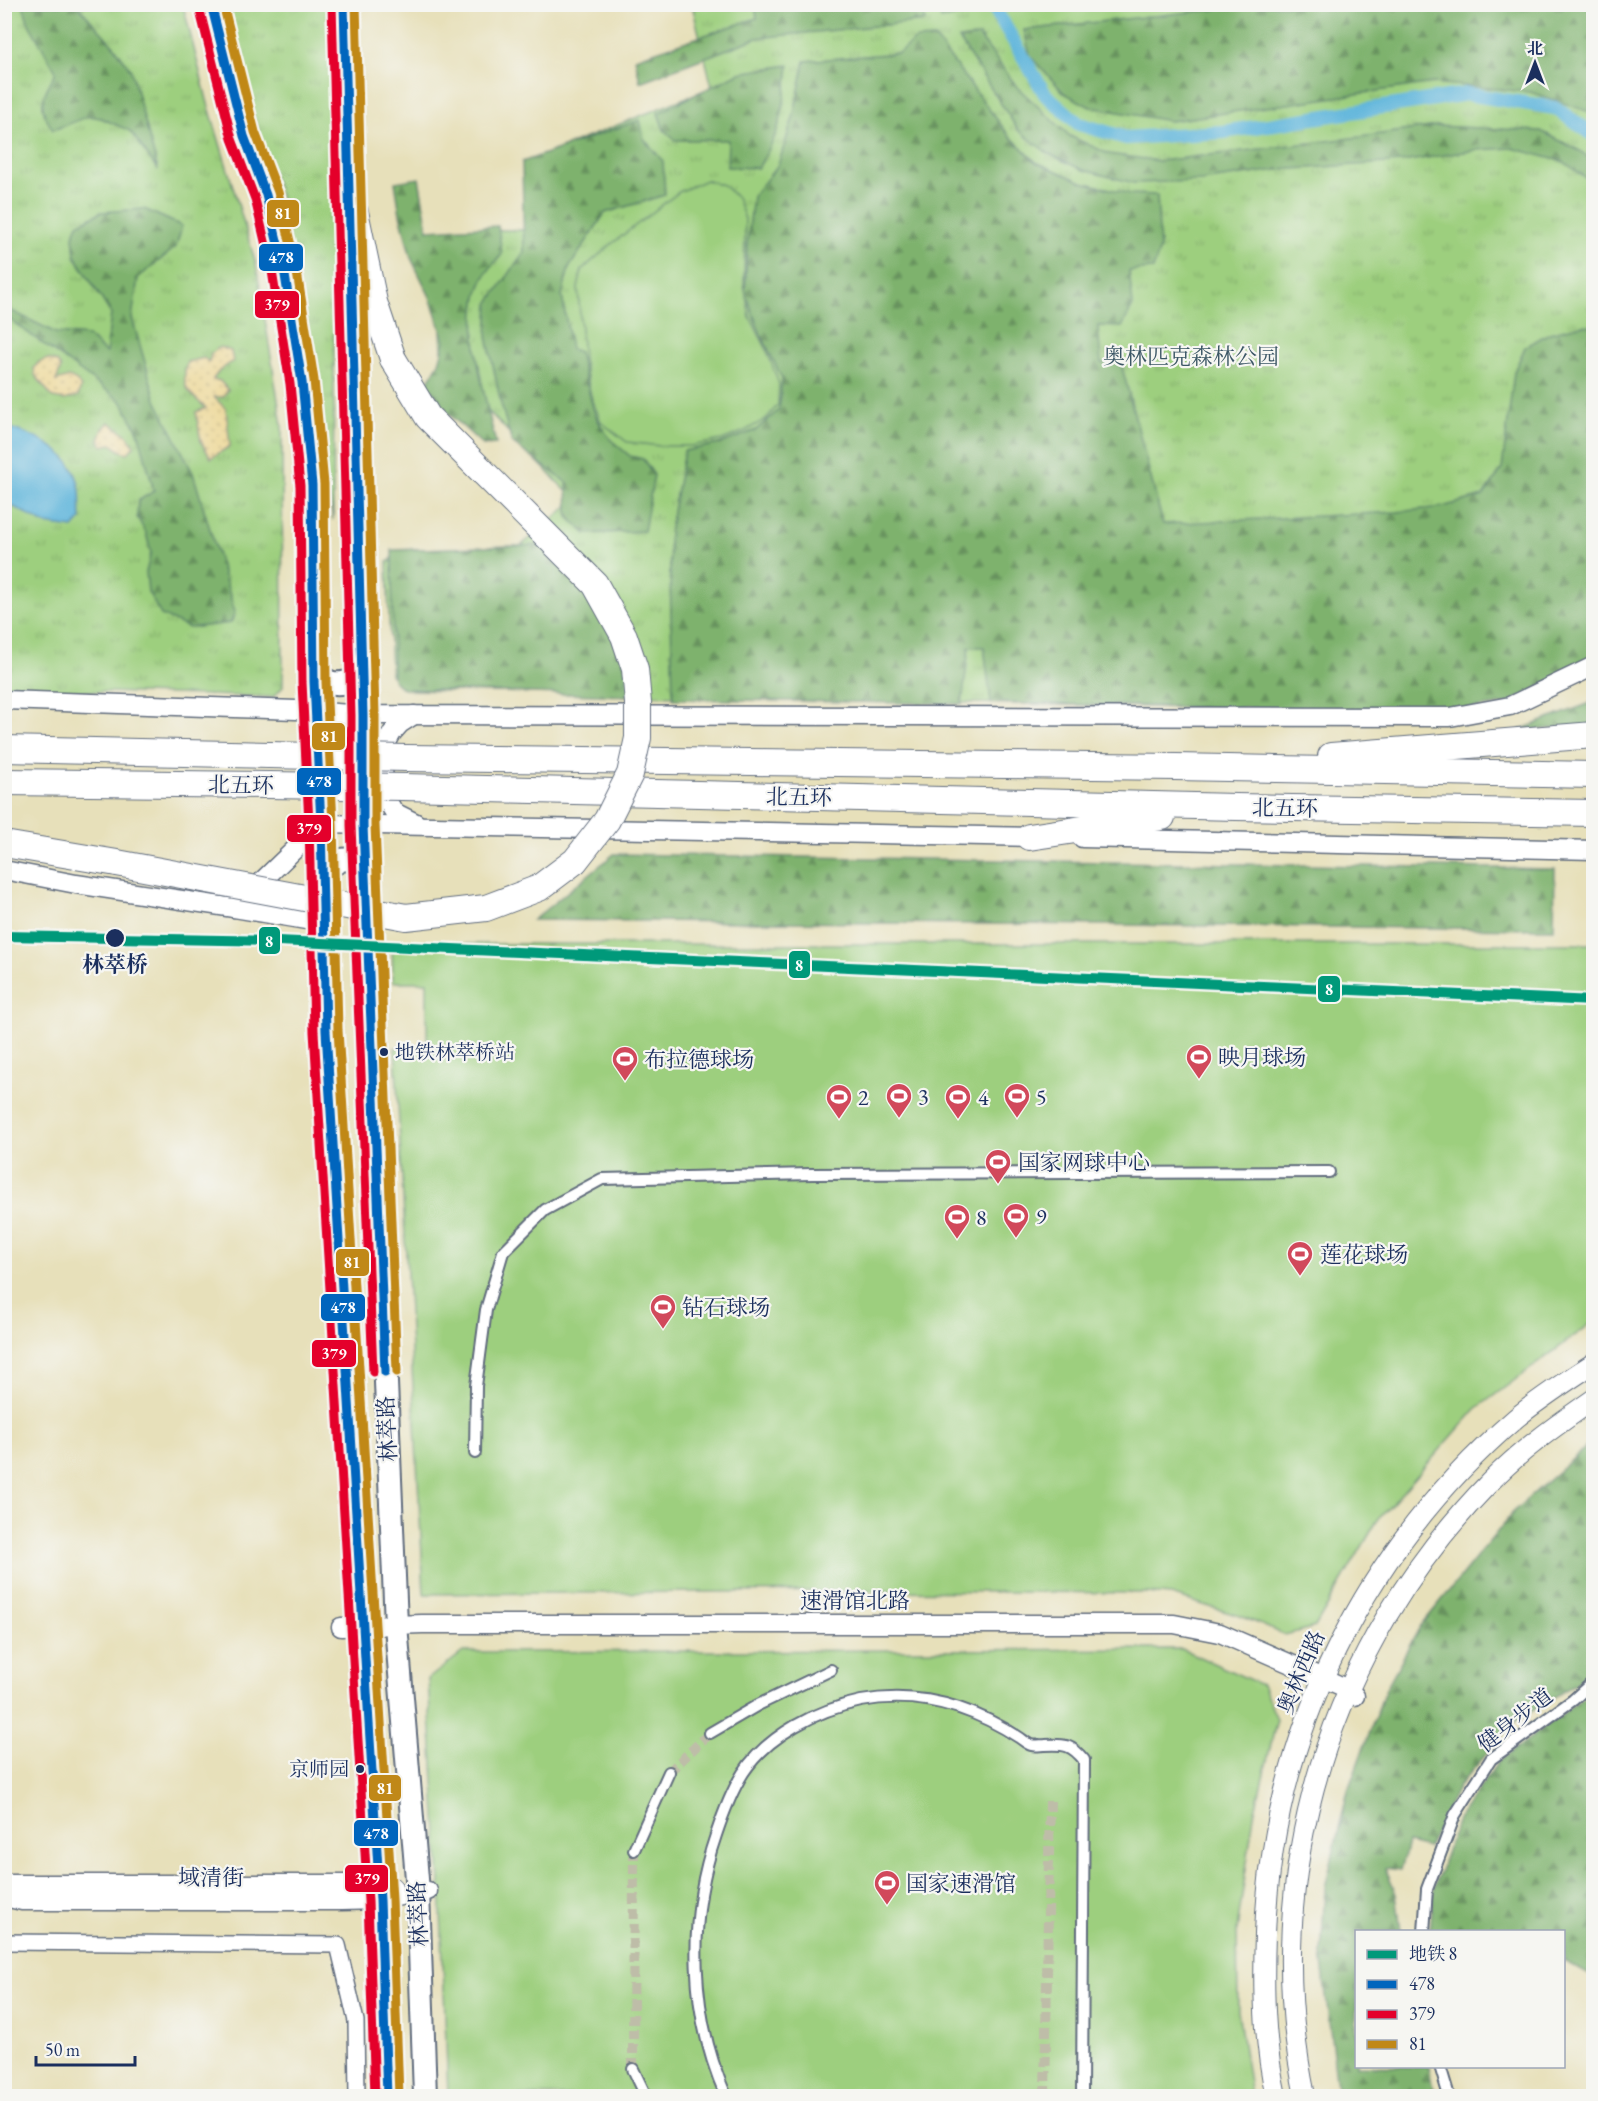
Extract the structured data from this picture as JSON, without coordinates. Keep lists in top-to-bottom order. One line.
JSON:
{"streets":{"highway":["北五环"],"main road":["林萃路","奥林西路"],"street":["速滑馆北路","健身步道","域清街"]},"crossings":[["林萃路","速滑馆北路"],["林萃路","域清街"],["速滑馆北路","奥林西路"]],"parks":["奥林匹克森林公园"],"places":{"other":["林萃桥","地铁林萃桥站","京师园"],"sports":["映月球场","布拉德球场","3","5","2","4","国家网球中心","9","8","莲花球场","钻石球场","国家速滑馆"]},"lines":["transit line 478","transit line 379","transit line 81","metro line 8"],"legend":["地铁 8","478","379","81"],"scale_bar":"50 m","north":"top"}
